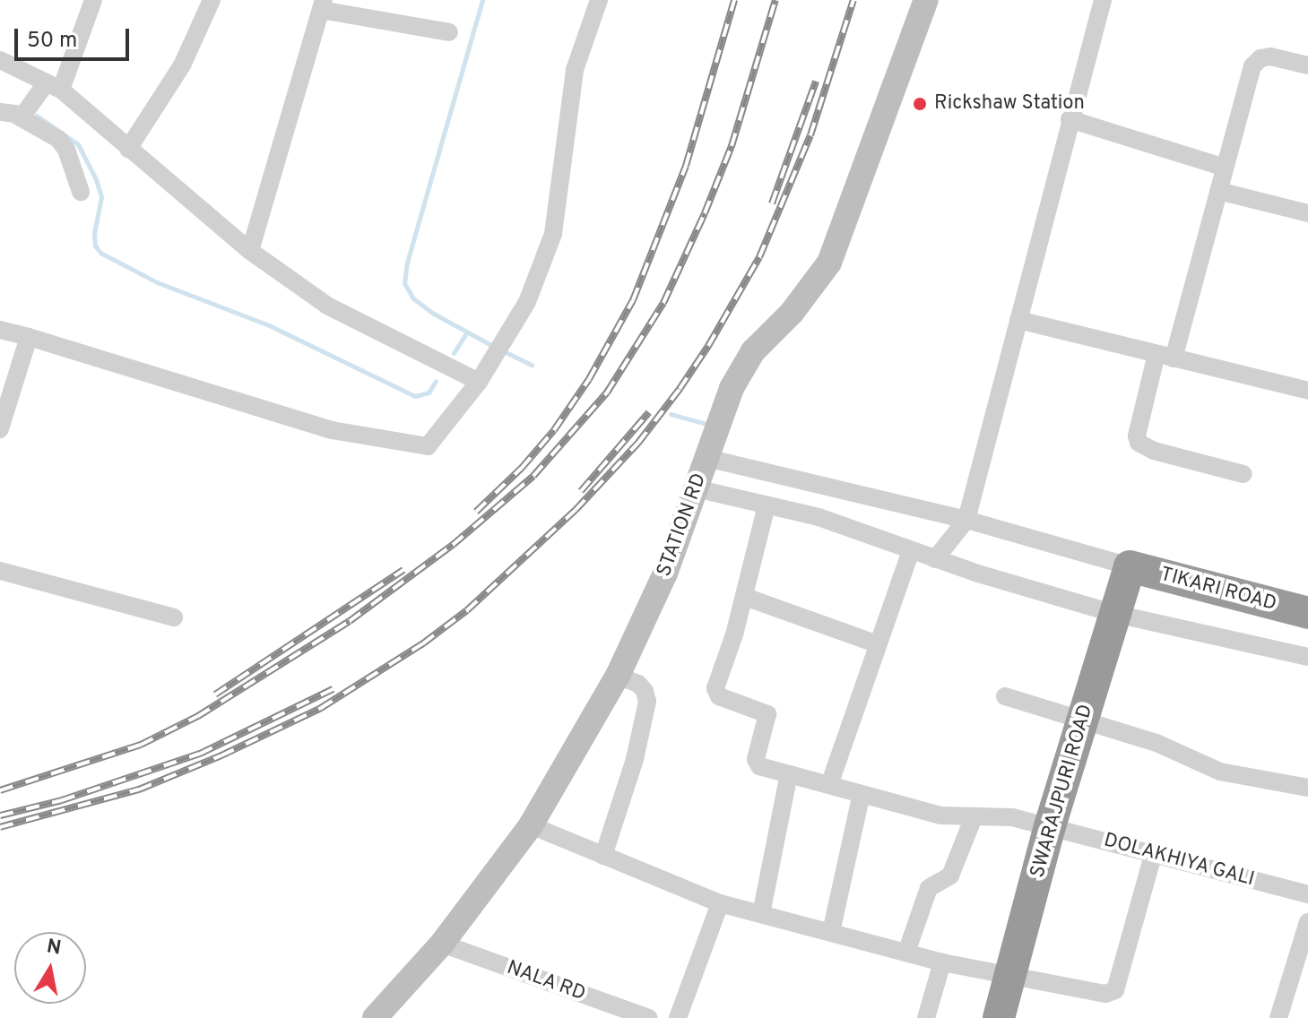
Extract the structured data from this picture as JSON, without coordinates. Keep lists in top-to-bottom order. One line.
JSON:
{"streets":{"highway":["TIKARI ROAD","SWARAJPURI ROAD"],"street":["STATION RD","DOLAKHIYA GALI","NALA RD"]},"crossings":[["STATION RD","NALA RD"],["TIKARI ROAD","SWARAJPURI ROAD"],["SWARAJPURI ROAD","DOLAKHIYA GALI"]],"places":["Rickshaw Station"],"scale_bar":"50 m","north":"top"}
